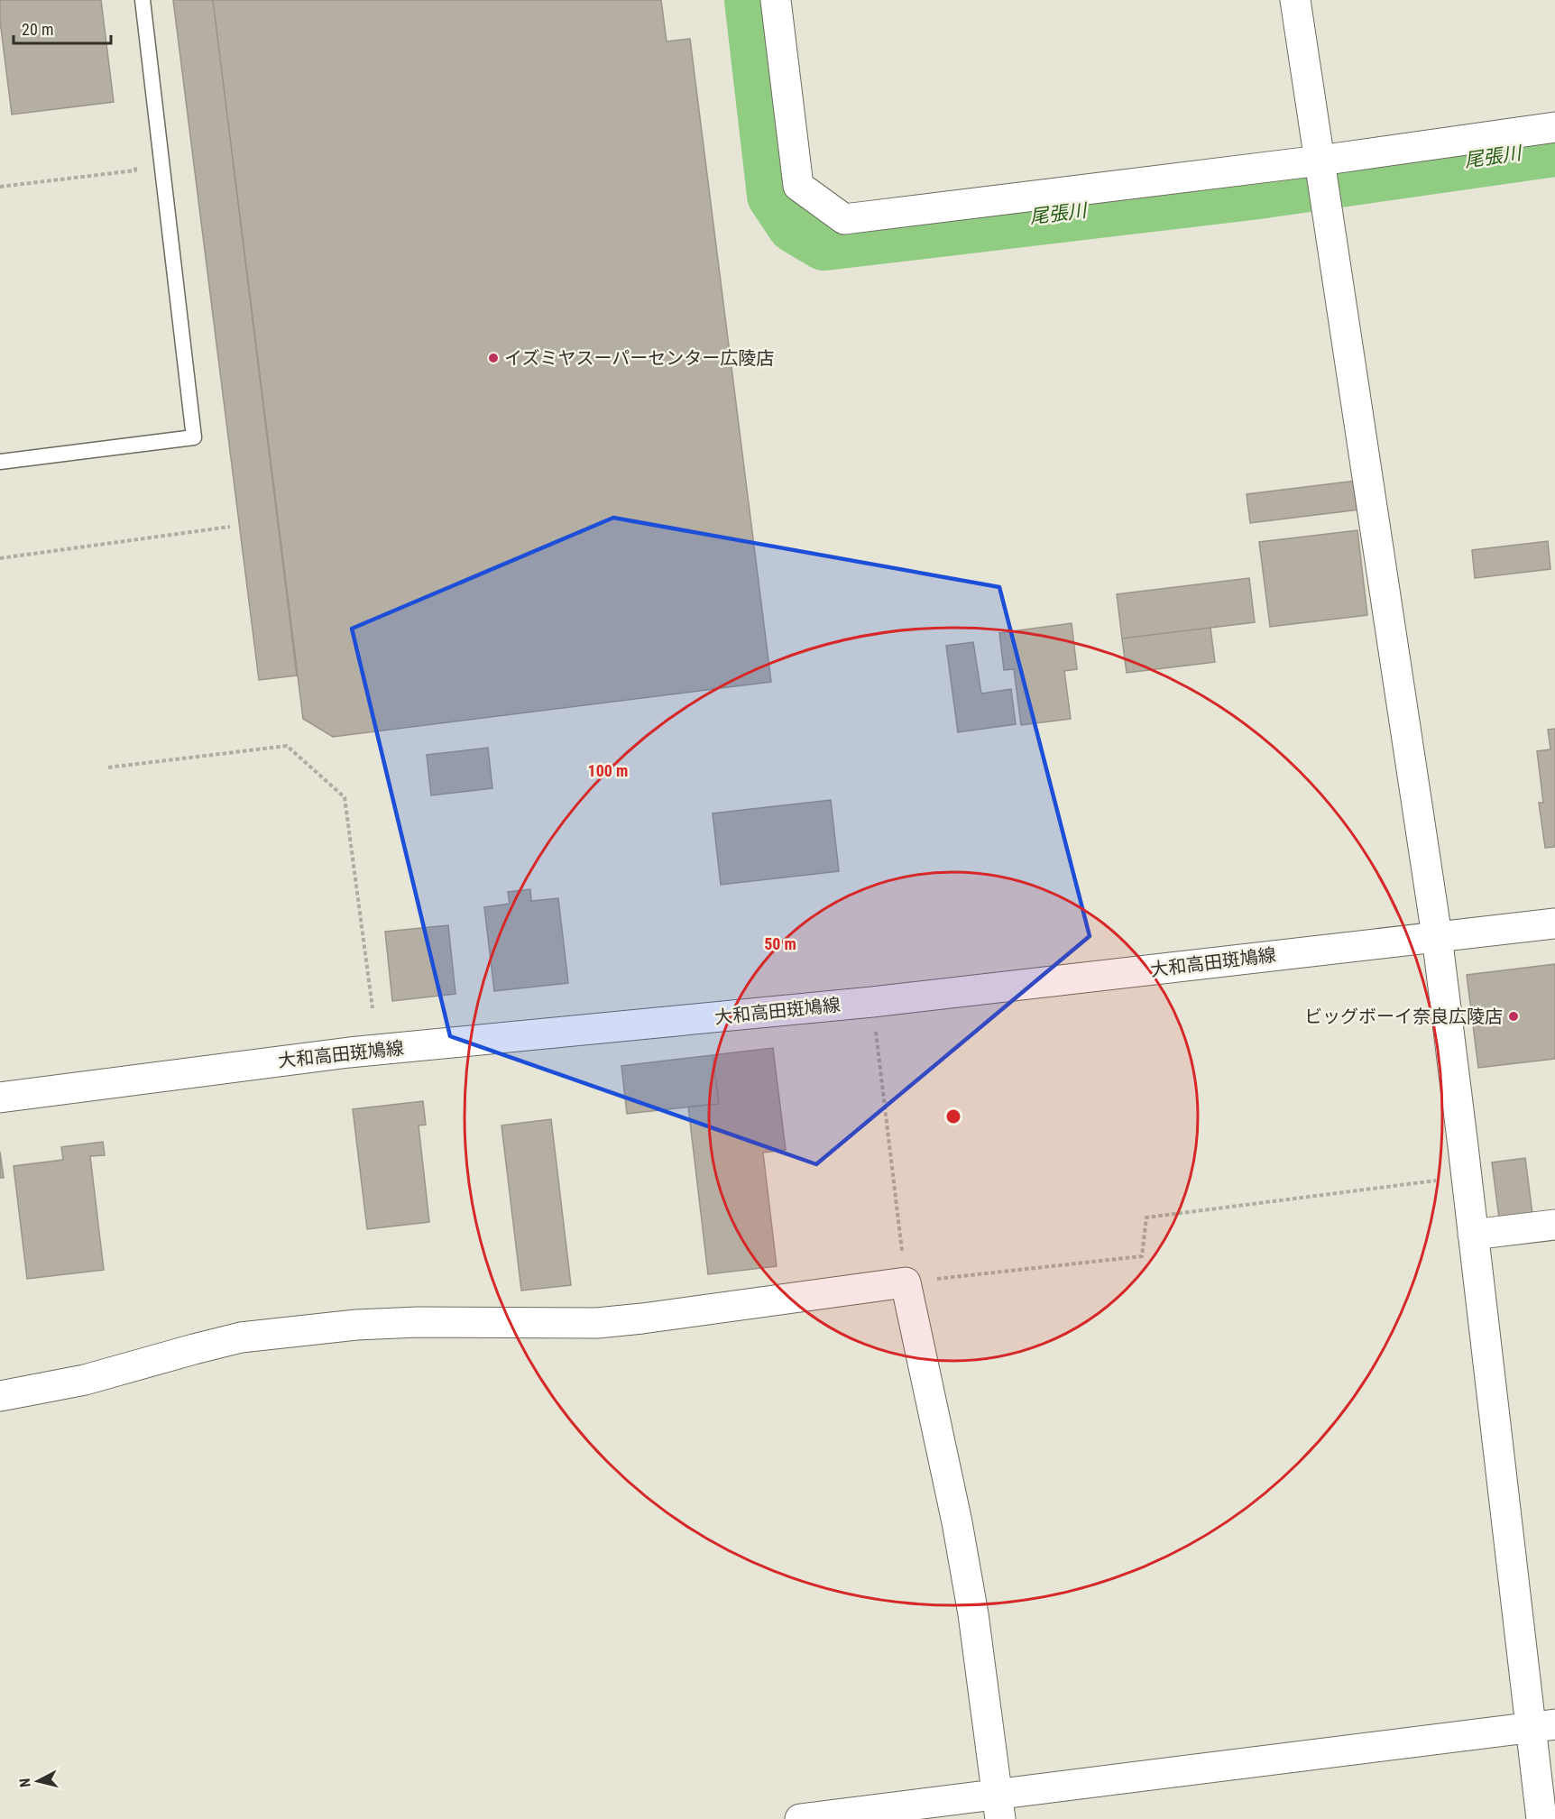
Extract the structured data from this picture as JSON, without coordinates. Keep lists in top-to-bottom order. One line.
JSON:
{"streets":{"street":["大和高田斑鳩線"]},"water":["尾張川"],"places":["イズミヤスーパーセンター広陵店","ビッグボーイ奈良広陵店"],"scale_bar":"20 m","north":"left","rings":["100 m","50 m"]}
